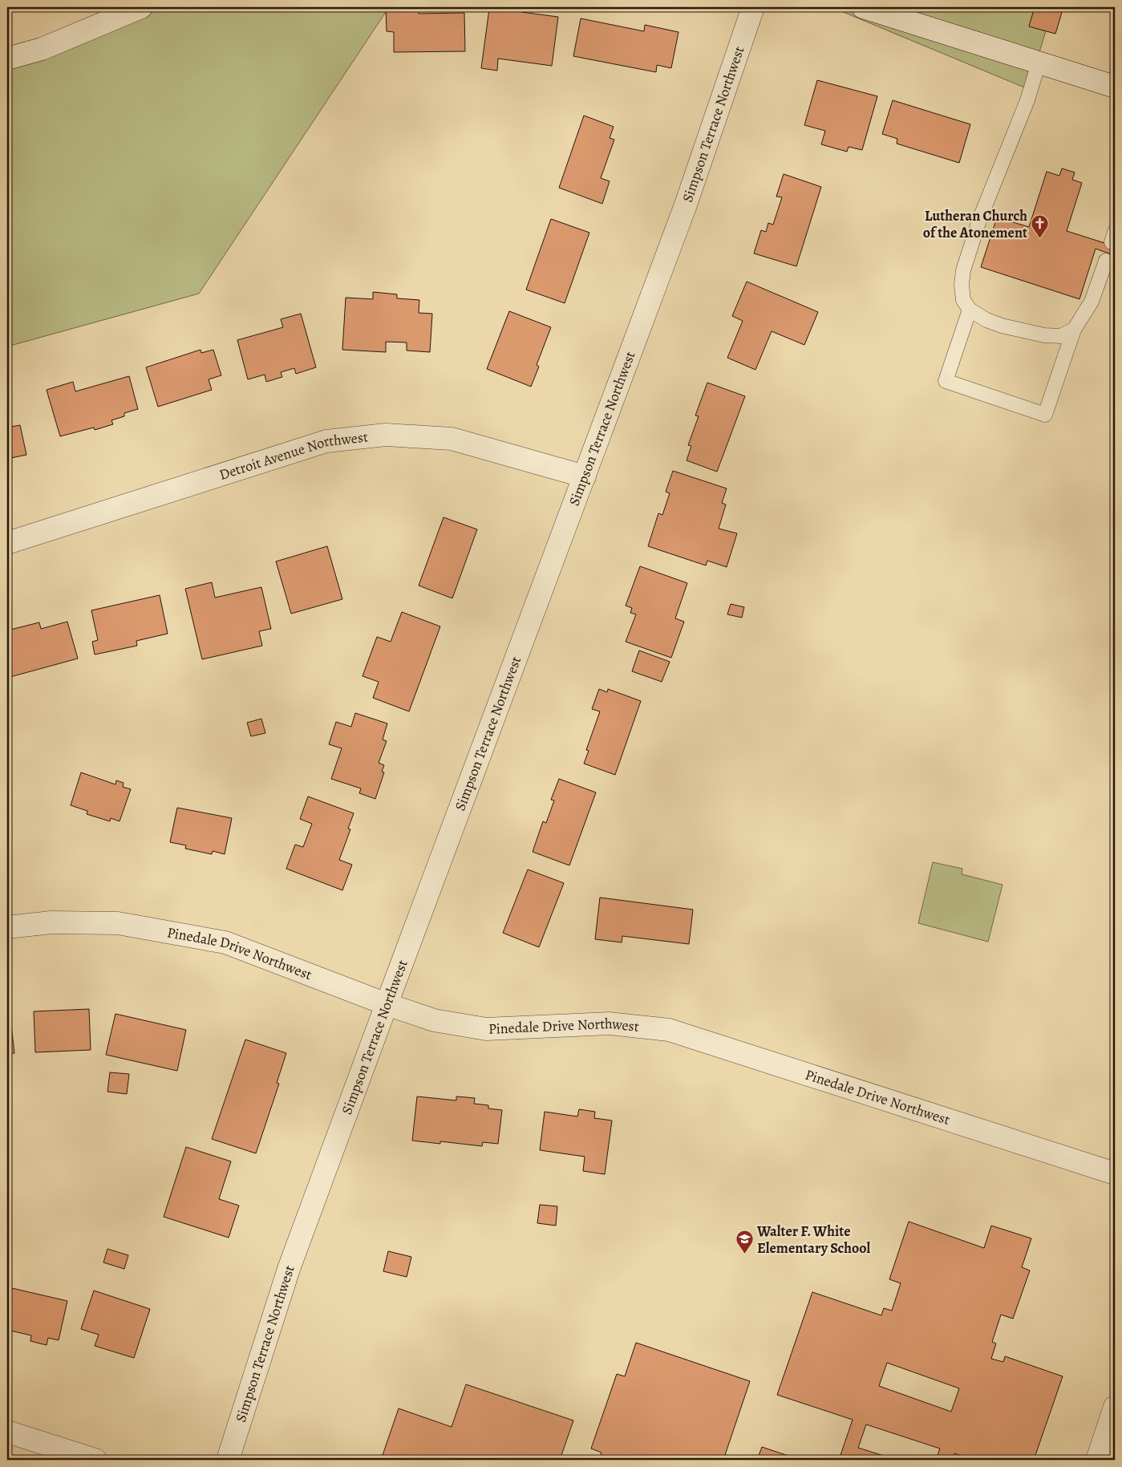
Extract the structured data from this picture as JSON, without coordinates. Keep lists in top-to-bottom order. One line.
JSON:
{"streets":{"street":["Simpson Terrace Northwest","Detroit Avenue Northwest","Pinedale Drive Northwest"]},"crossings":[["Simpson Terrace Northwest","Detroit Avenue Northwest"],["Simpson Terrace Northwest","Pinedale Drive Northwest"]],"places":{"church":["Lutheran Church of the Atonement"],"school or university":["Walter F. White Elementary School"]}}
